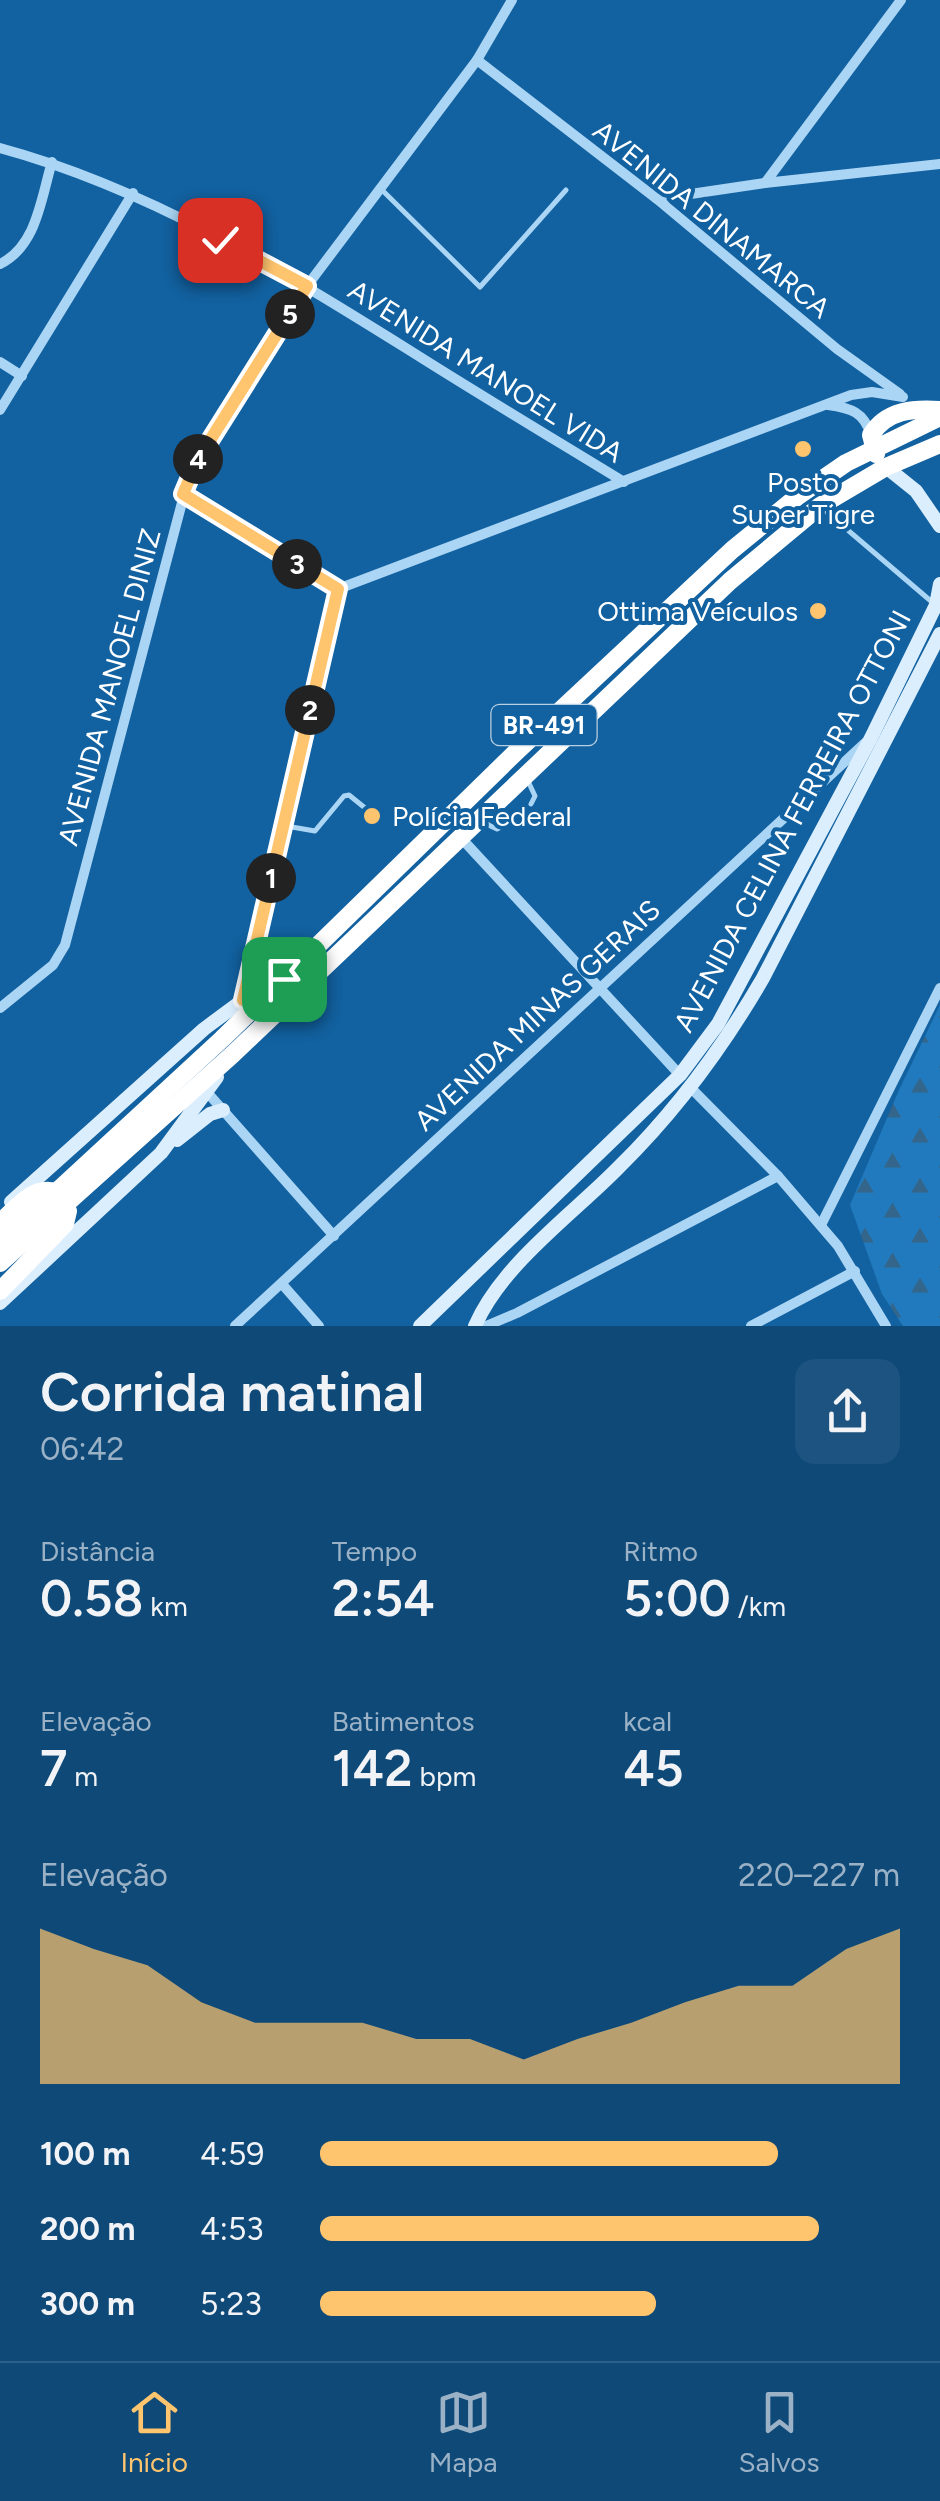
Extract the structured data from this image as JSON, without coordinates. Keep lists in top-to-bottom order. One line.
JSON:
{"streets":{"highway":["BR-491"],"main road":["AVENIDA CELINA FERREIRA OTTONI"],"street":["AVENIDA DINAMARCA","AVENIDA MANOEL VIDA","AVENIDA MANOEL DINIZ","AVENIDA MINAS GERAIS"]},"crossings":[["AVENIDA DINAMARCA","AVENIDA MANOEL DINIZ"],["AVENIDA MANOEL VIDA","AVENIDA MANOEL DINIZ"],["AVENIDA CELINA FERREIRA OTTONI","AVENIDA MINAS GERAIS"]],"places":["Posto Super Tigre","Ottima Veículos","Polícia Federal"],"page":{"pins":["5","4","3","2","1"],"heading":["Corrida matinal","06:42"],"stats":[["Distância","0.58 km"],["Tempo","2:54"],["Ritmo","5:00 /km"],["Elevação","7 m"],["Batimentos","142 bpm"],["kcal","45"]],"chart":["Elevação","220–227 m"],"list":[{"name":"100 m","note":"4:59"},{"name":"200 m","note":"4:53"},{"name":"300 m","note":"5:23"}],"tabs":["Início","Mapa","Salvos"]}}
